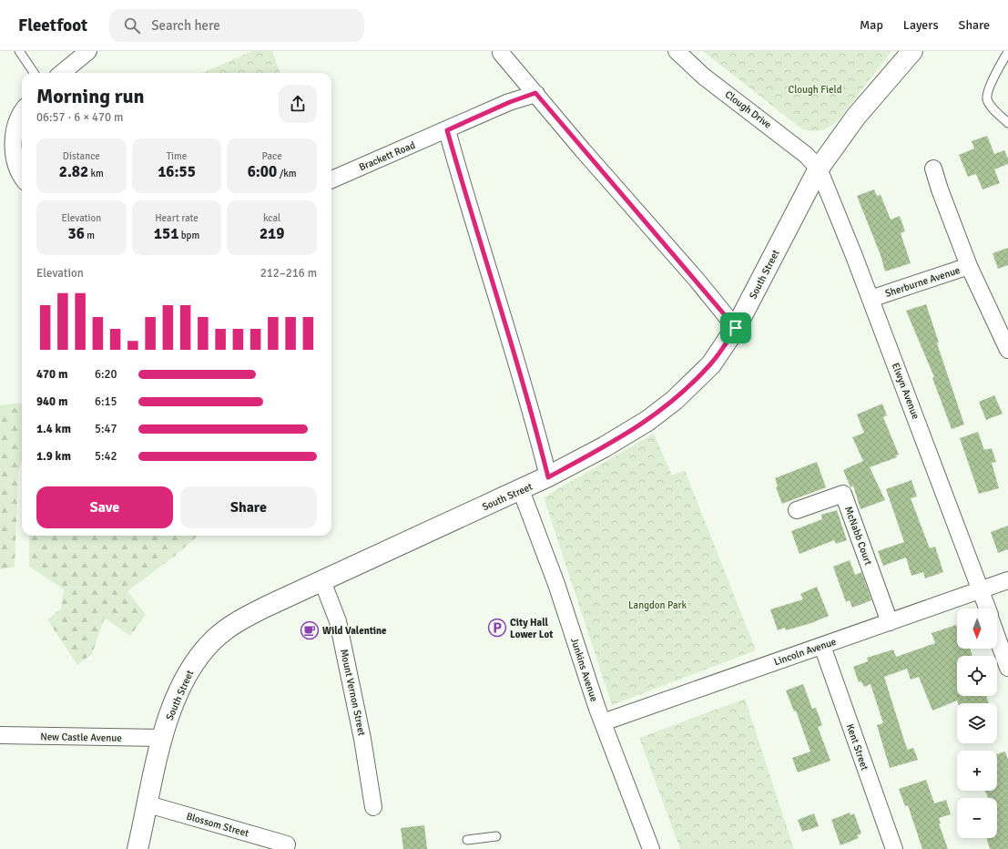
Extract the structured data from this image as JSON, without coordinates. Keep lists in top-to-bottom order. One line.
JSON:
{"streets":{"street":["Clough Drive","Brackett Road","South Street","Sherburne Avenue","Elwyn Avenue","McNabb Court","Lincoln Avenue","Junkins Avenue","Mount Vernon Street","New Castle Avenue","Kent Street","Blossom Street"]},"crossings":[["Clough Drive","South Street"],["Clough Drive","Elwyn Avenue"],["South Street","Elwyn Avenue"],["South Street","Junkins Avenue"],["South Street","Mount Vernon Street"],["South Street","New Castle Avenue"],["South Street","Blossom Street"],["Sherburne Avenue","Elwyn Avenue"],["Elwyn Avenue","Lincoln Avenue"],["McNabb Court","Lincoln Avenue"],["Lincoln Avenue","Junkins Avenue"],["Lincoln Avenue","Kent Street"]],"parks":["Clough Field","Langdon Park"],"places":{"parking":["City Hall Lower Lot"],"cafe":["Wild Valentine"]},"north":"bottom","page":{"header":"Fleetfoot","search":"Search here","nav":["Map","Layers","Share"],"heading":["Morning run","06:57 · 6 × 470 m"],"stats":[["Distance","2.82 km"],["Time","16:55"],["Pace","6:00 /km"],["Elevation","36 m"],["Heart rate","151 bpm"],["kcal","219"]],"chart":["Elevation","212–216 m"],"list":[{"name":"470 m","note":"6:20"},{"name":"940 m","note":"6:15"},{"name":"1.4 km","note":"5:47"},{"name":"1.9 km","note":"5:42"}],"buttons":["Save","Share"],"map_buttons":["+","−"]}}
